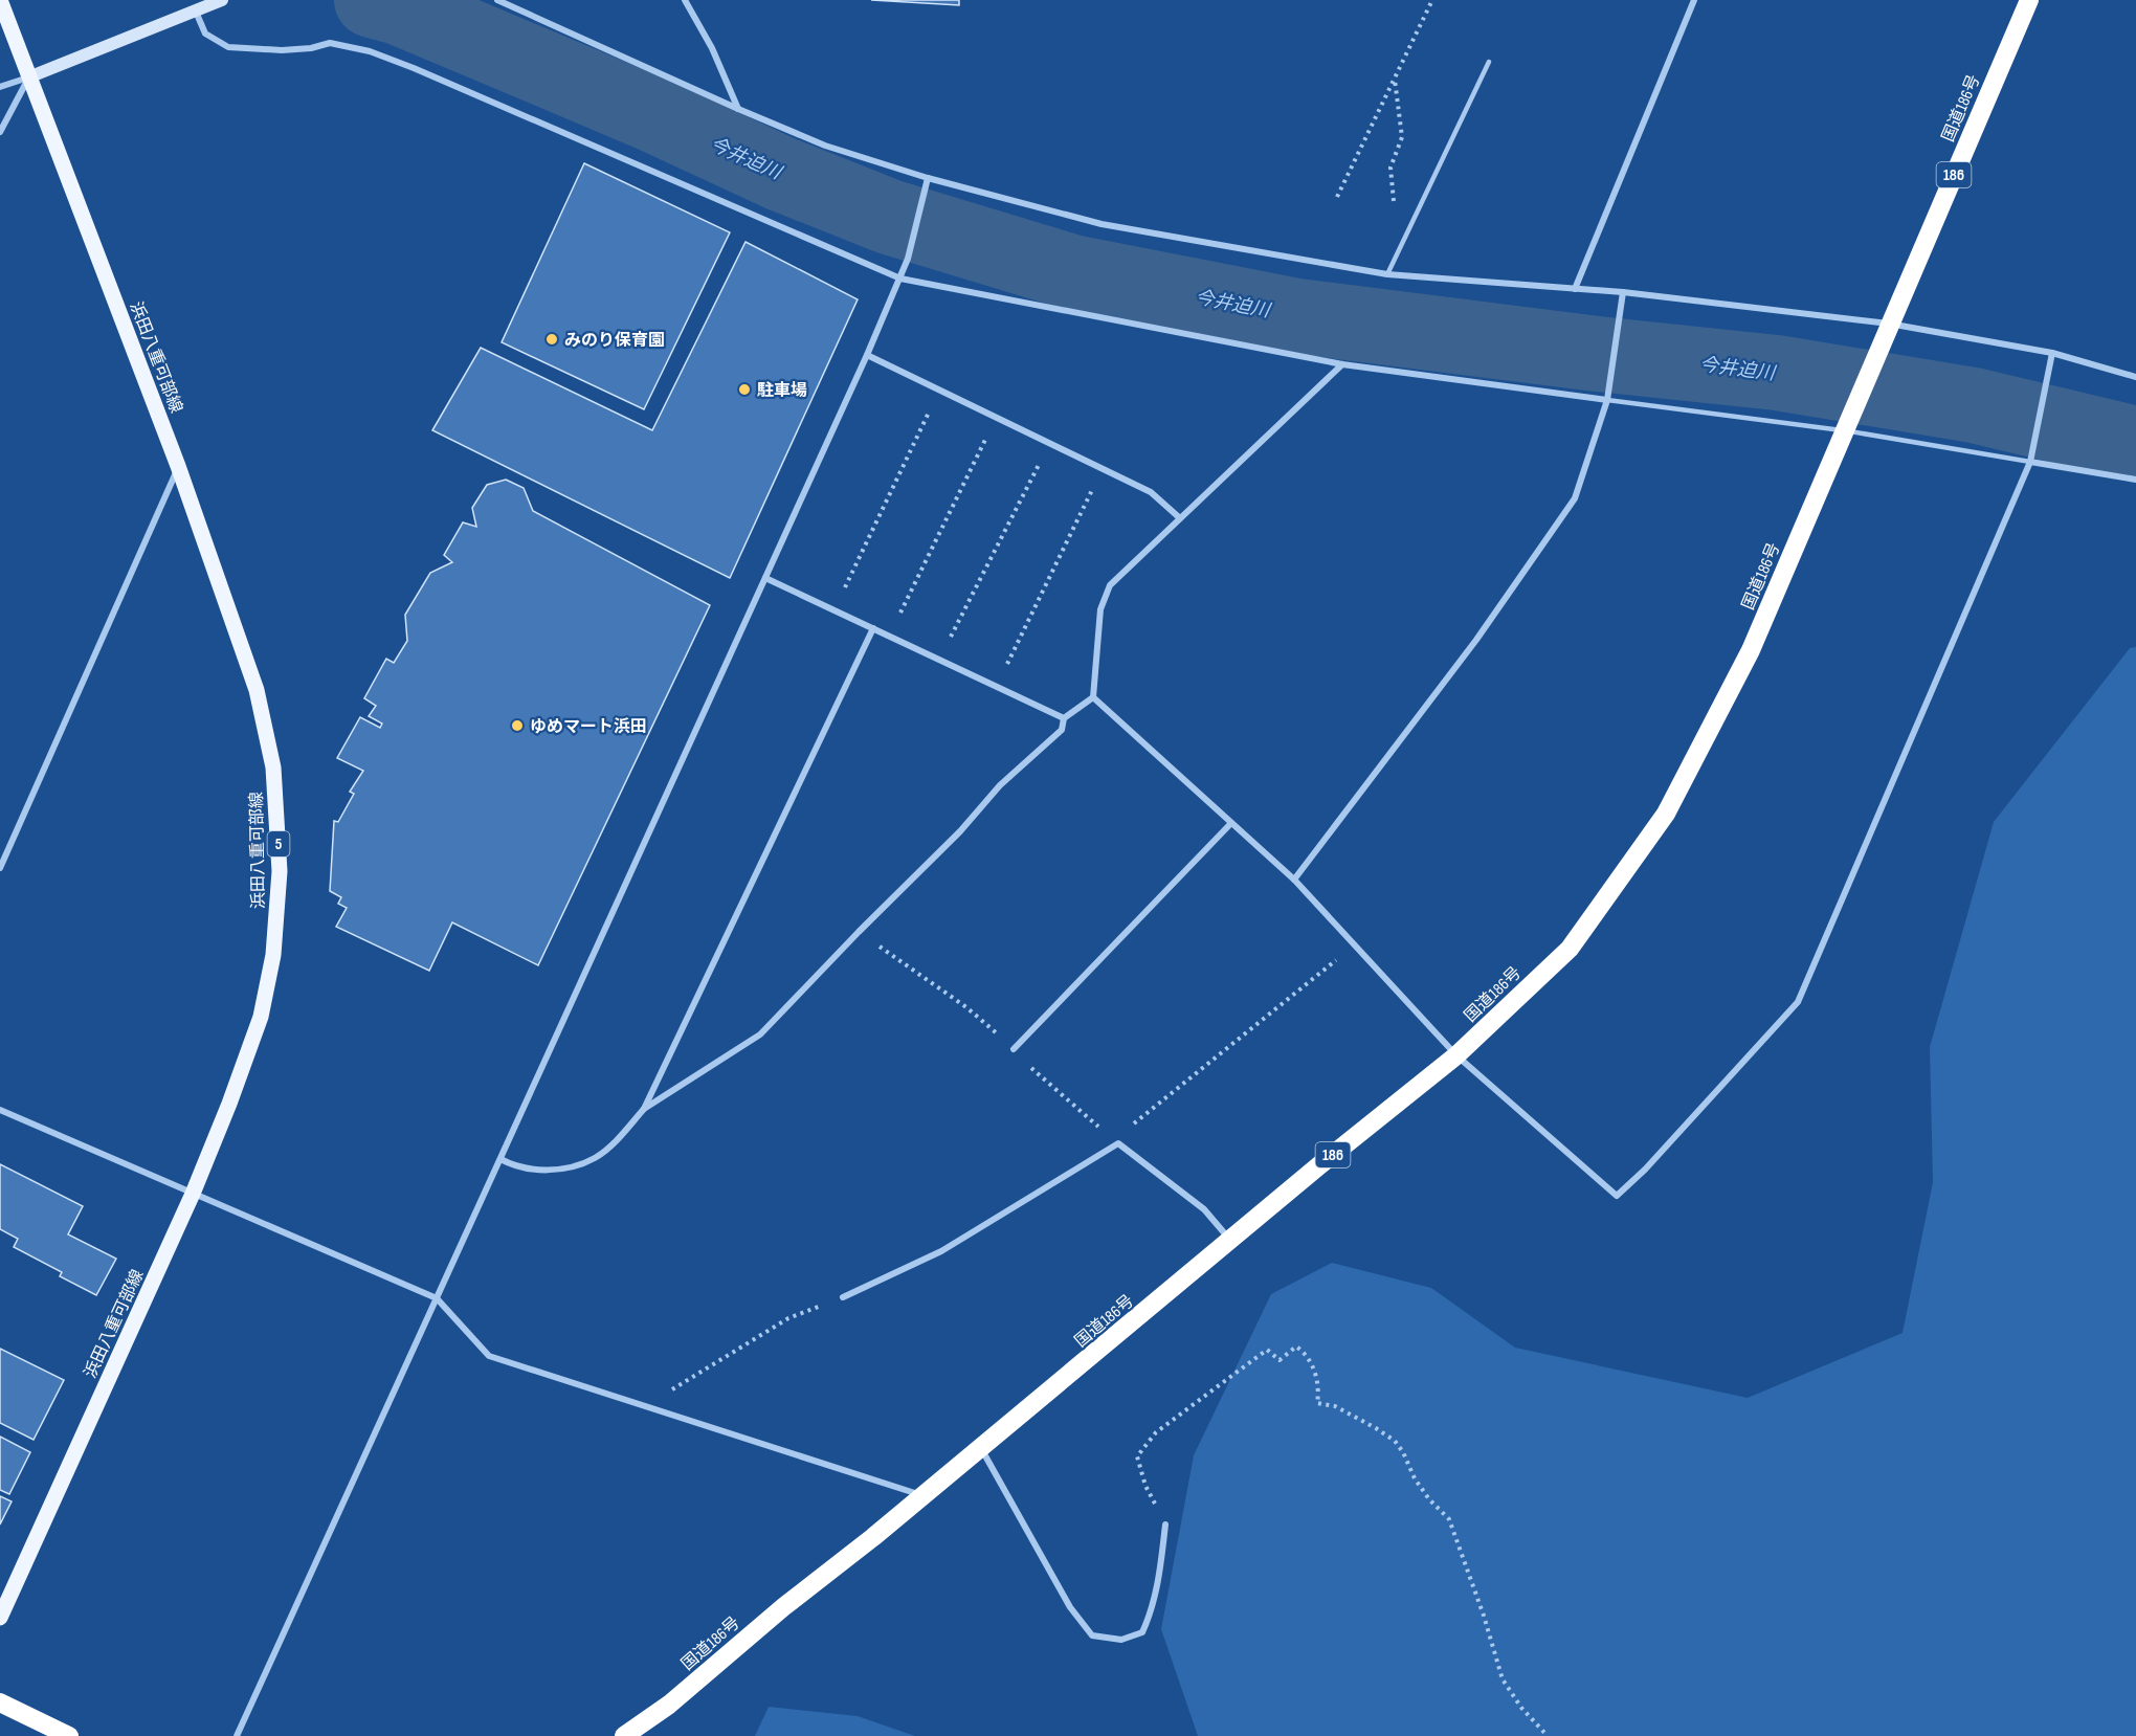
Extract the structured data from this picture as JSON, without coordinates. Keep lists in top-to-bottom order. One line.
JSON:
{"streets":{"highway":["国道186号","186"],"main road":["浜田八重可部線","5"]},"water":["今井迫川"],"places":["みのり保育園","駐車場","ゆめマート浜田"]}
